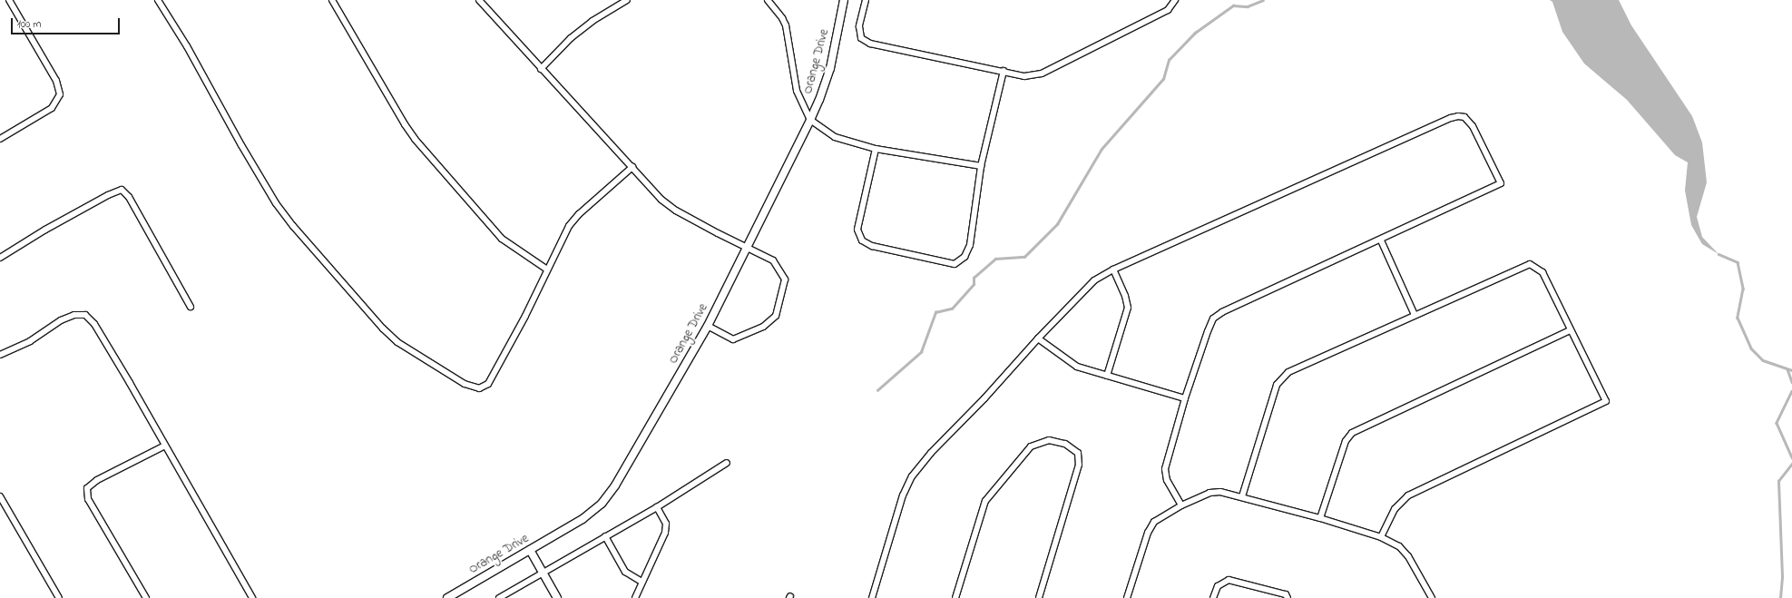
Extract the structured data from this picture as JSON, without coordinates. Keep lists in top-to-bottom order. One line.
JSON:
{"streets":{"street":["Orange Drive"]},"scale_bar":"100 m"}
